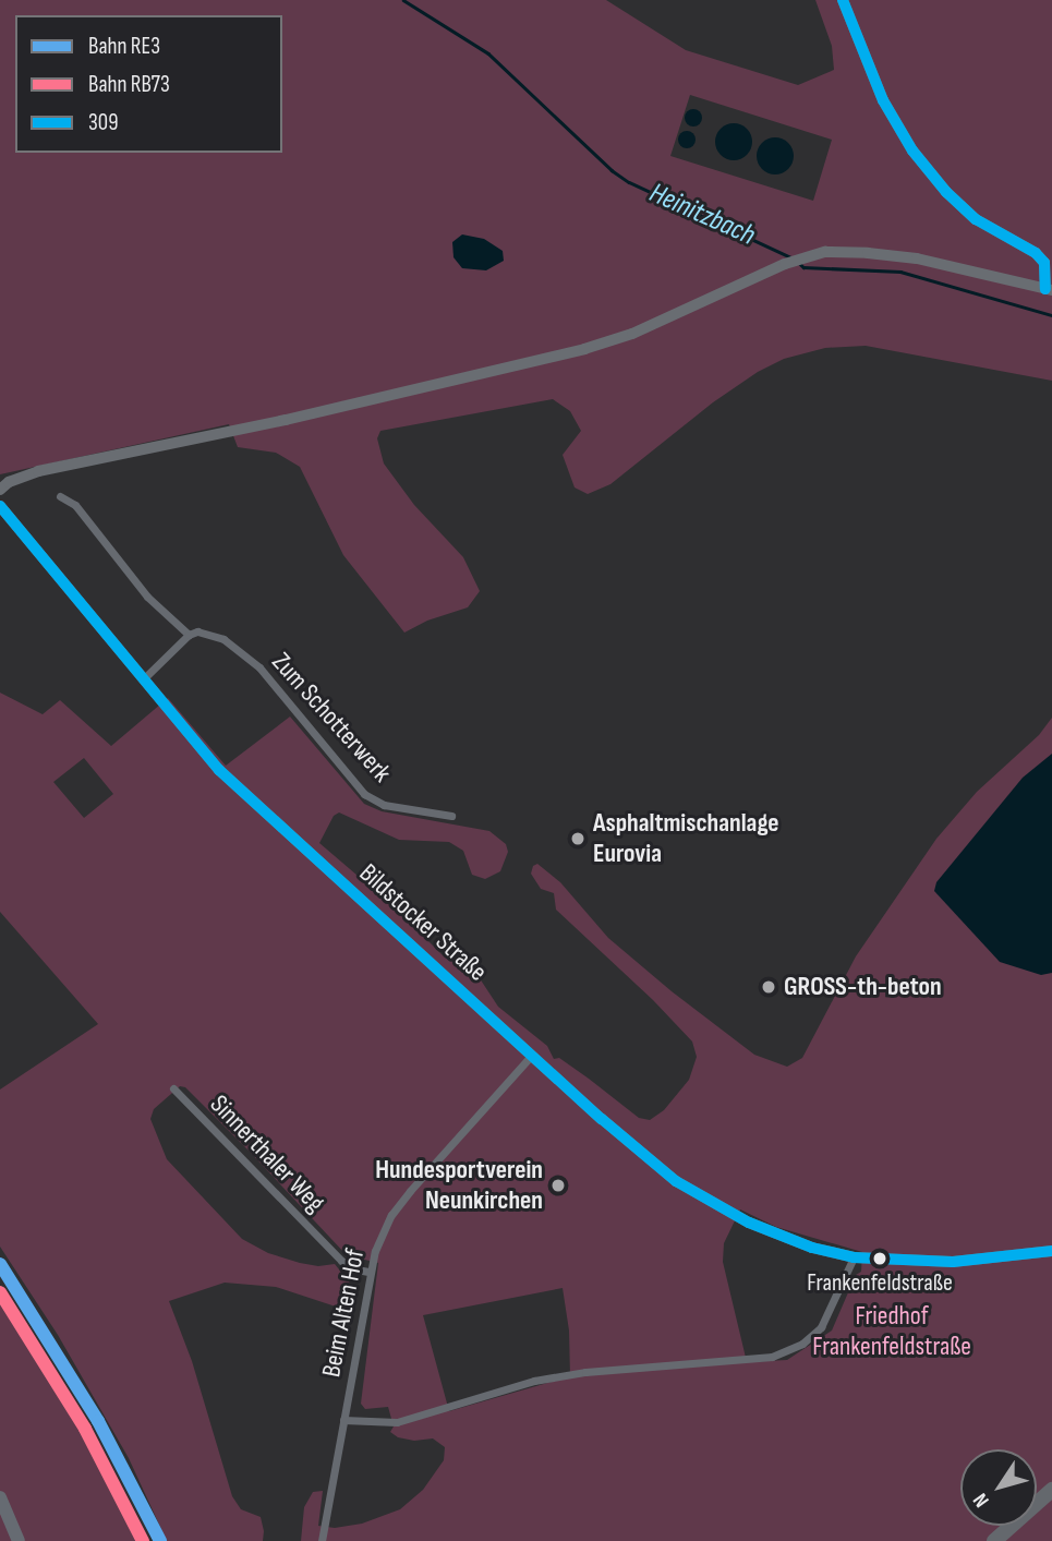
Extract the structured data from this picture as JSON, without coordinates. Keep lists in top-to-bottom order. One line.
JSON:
{"streets":{"street":["Zum Schotterwerk","Bildstocker Straße","Sinnerthaler Weg","Beim Alten Hof"]},"crossings":[["Bildstocker Straße","Beim Alten Hof"],["Sinnerthaler Weg","Beim Alten Hof"]],"water":["Heinitzbach"],"parks":["Friedhof Frankenfeldstraße"],"places":["Asphaltmischanlage Eurovia","GROSS-th-beton","Hundesportverein Neunkirchen","Frankenfeldstraße"],"lines":["transit line 309","rail line RE3","rail line RB73"],"legend":["Bahn RE3","Bahn RB73","309"],"north":"bottom left"}
